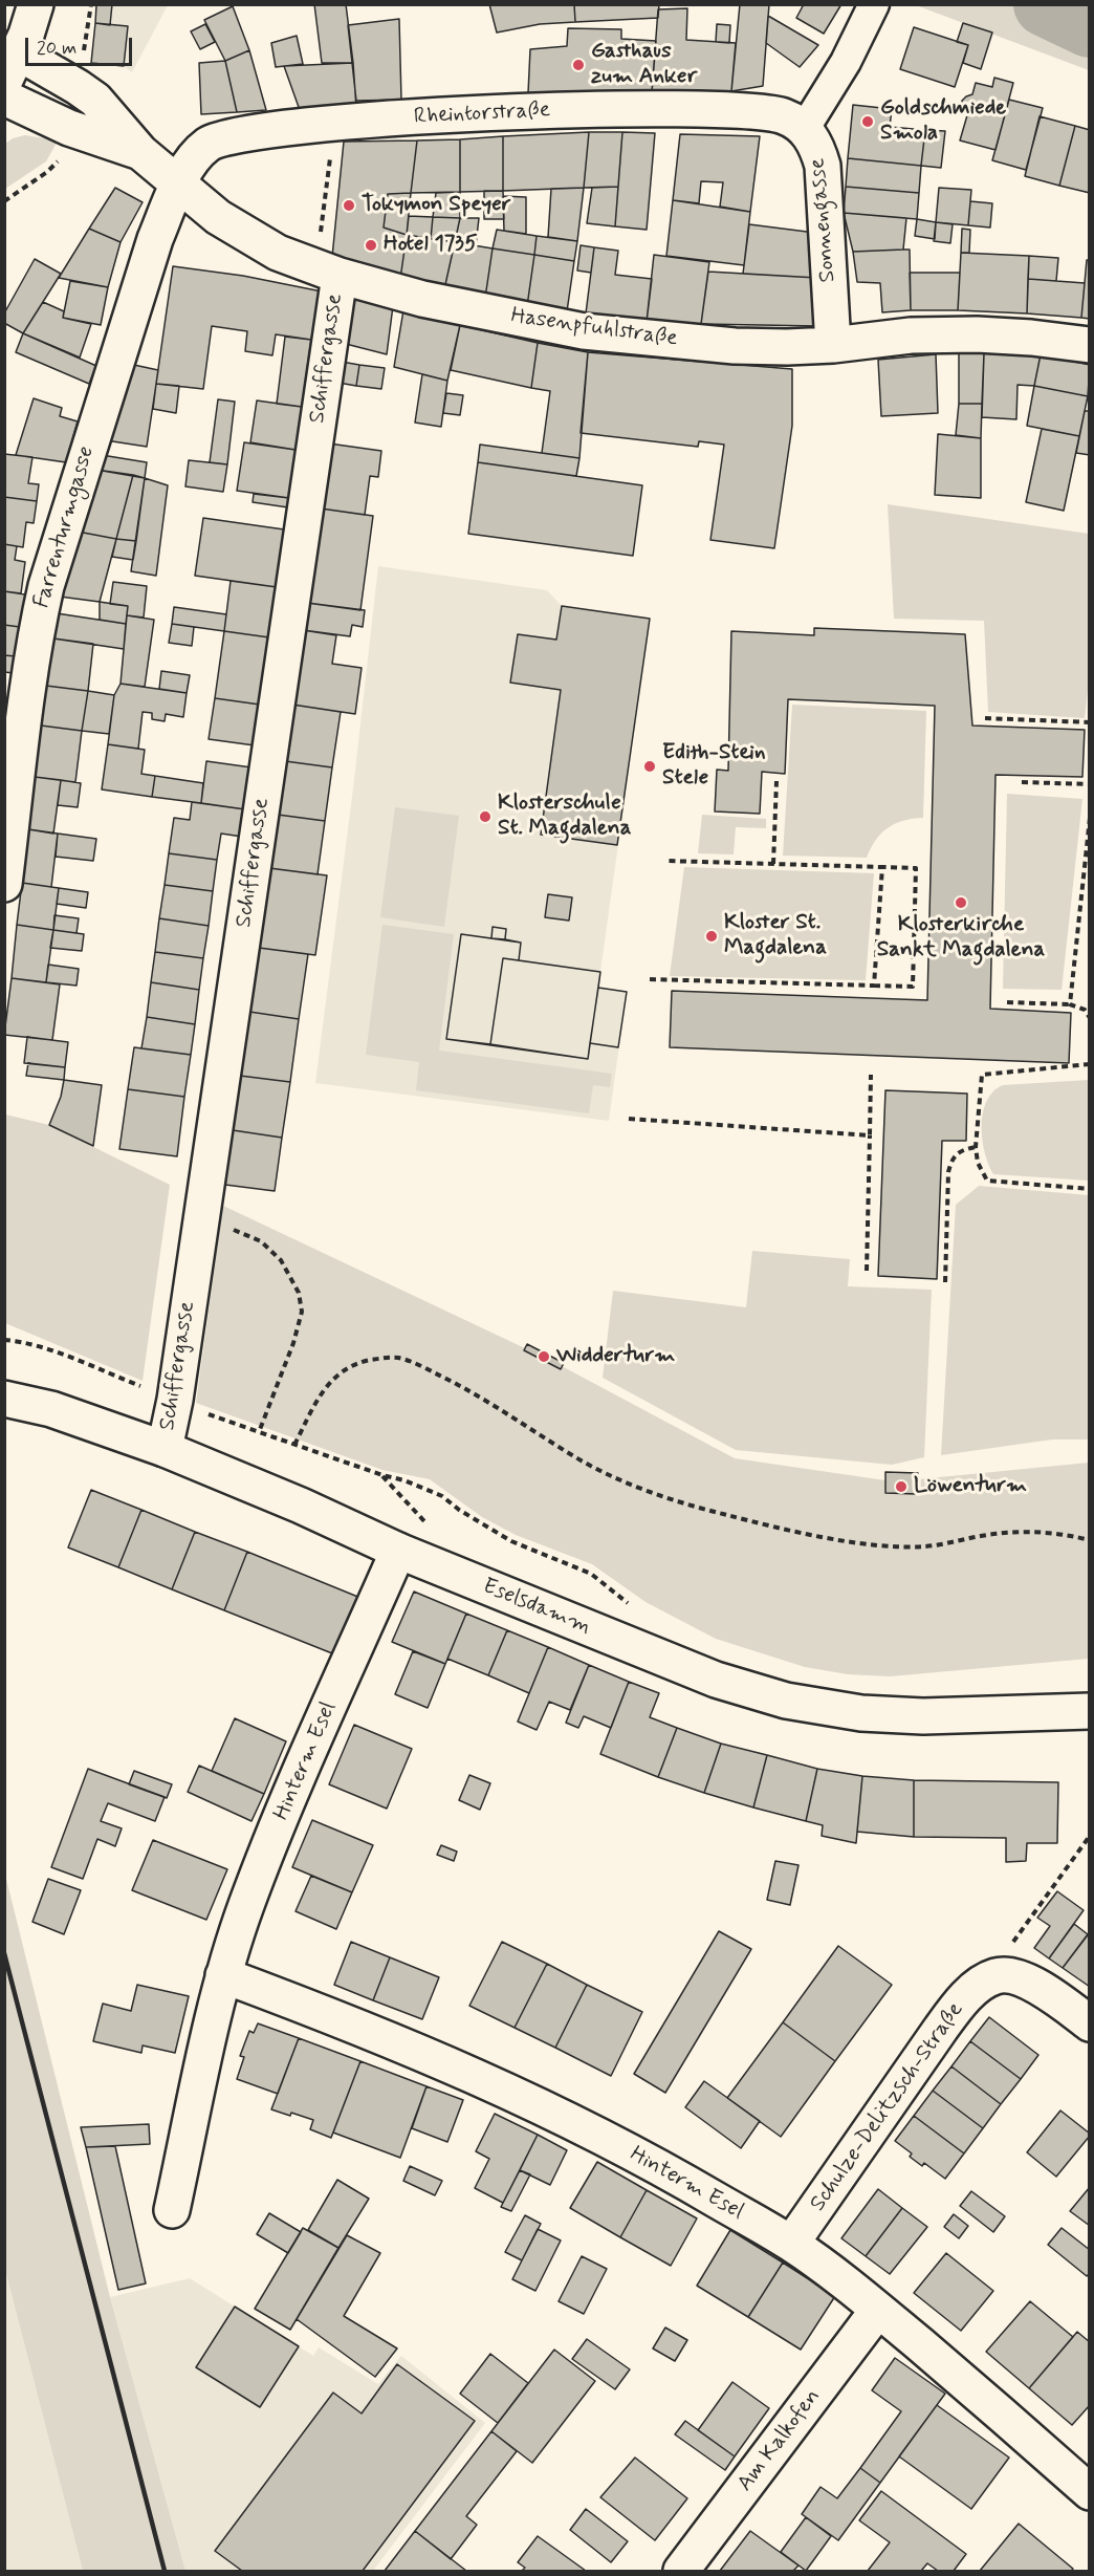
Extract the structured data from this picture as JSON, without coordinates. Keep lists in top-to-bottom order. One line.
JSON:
{"streets":{"street":["Rheintorstraße","Sonnengasse","Hasenpfuhlstraße","Schiffergasse","Farrenturmgasse","Eselsdamm","Hinterm Esel","Schulze-Delitzsch-Straße","Am Kalkofen"]},"crossings":[["Rheintorstraße","Sonnengasse"],["Rheintorstraße","Hasenpfuhlstraße"],["Rheintorstraße","Farrenturmgasse"],["Sonnengasse","Hasenpfuhlstraße"],["Hasenpfuhlstraße","Schiffergasse"],["Hasenpfuhlstraße","Farrenturmgasse"],["Schiffergasse","Eselsdamm"],["Eselsdamm","Hinterm Esel"],["Hinterm Esel","Schulze-Delitzsch-Straße"],["Hinterm Esel","Am Kalkofen"]],"places":["Gasthaus zum Anker","Goldschmiede Smola","Tokymon Speyer","Hotel 1735","Edith-Stein Stele","Klosterschule St. Magdalena","Klosterkirche Sankt Magdalena","Kloster St. Magdalena","Widderturm","Löwenturm"],"scale_bar":"20 m"}
